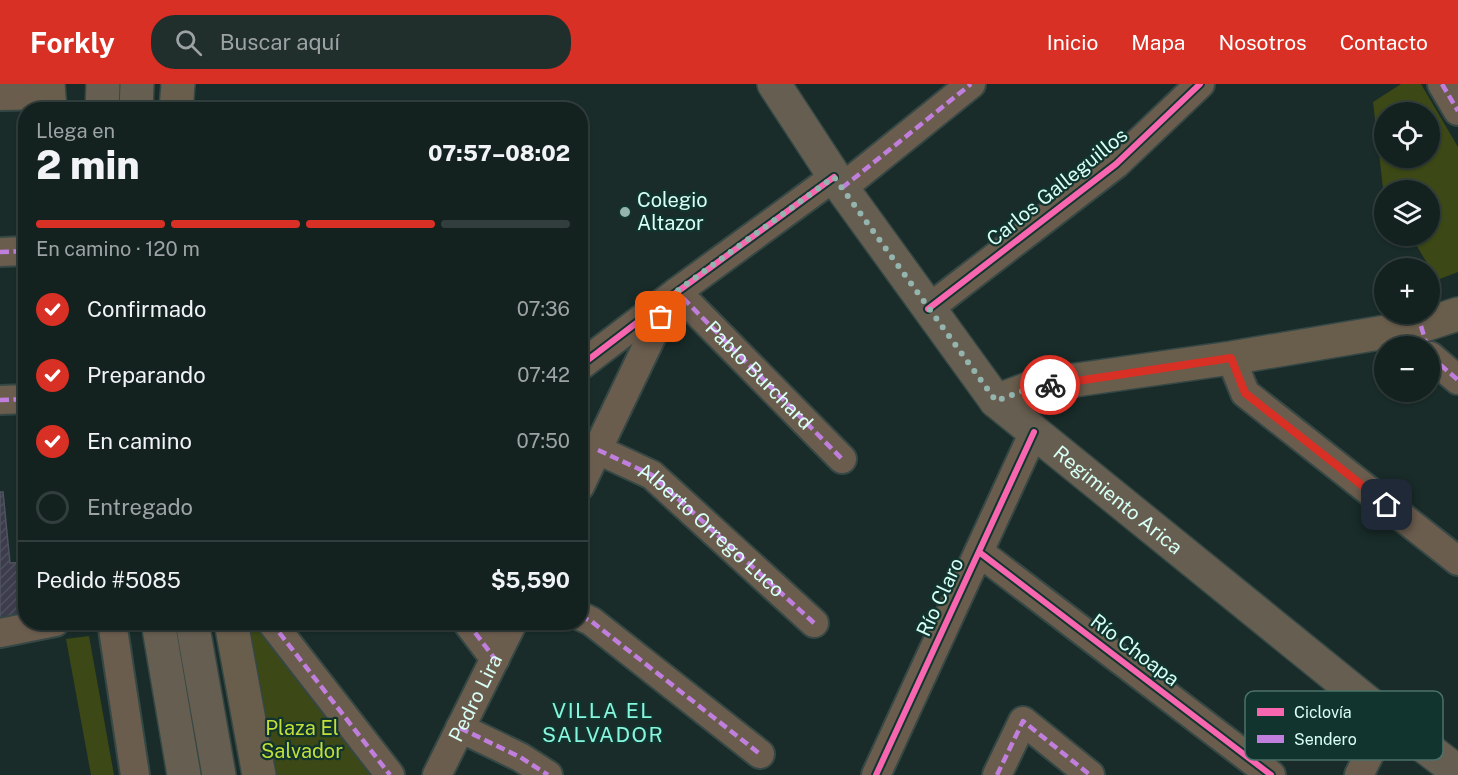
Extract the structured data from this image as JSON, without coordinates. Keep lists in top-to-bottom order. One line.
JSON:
{"streets":{"main road":["Regimiento Arica"],"street":["Carlos Galleguillos","Pablo Burchard","Alberto Orrego Luco","Río Claro","Río Choapa","Pedro Lira"]},"crossings":[["Carlos Galleguillos","Regimiento Arica"],["Regimiento Arica","Río Claro"],["Río Claro","Río Choapa"]],"districts":["VILLA EL SALVADOR"],"parks":["Plaza El Salvador"],"places":["Colegio Altazor"],"legend":["Ciclovía","Sendero"],"page":{"header":"Forkly","search":"Buscar aquí","nav":["Inicio","Mapa","Nosotros","Contacto"],"map_buttons":["+","−"],"heading":["2 min","Llega en","07:57–08:02"],"panel":["Pedido #5085","$5,590"],"bar":"En camino · 120 m","list":[["Confirmado","07:36"],["Preparando","07:42"],["En camino","07:50"],"Entregado"]}}
